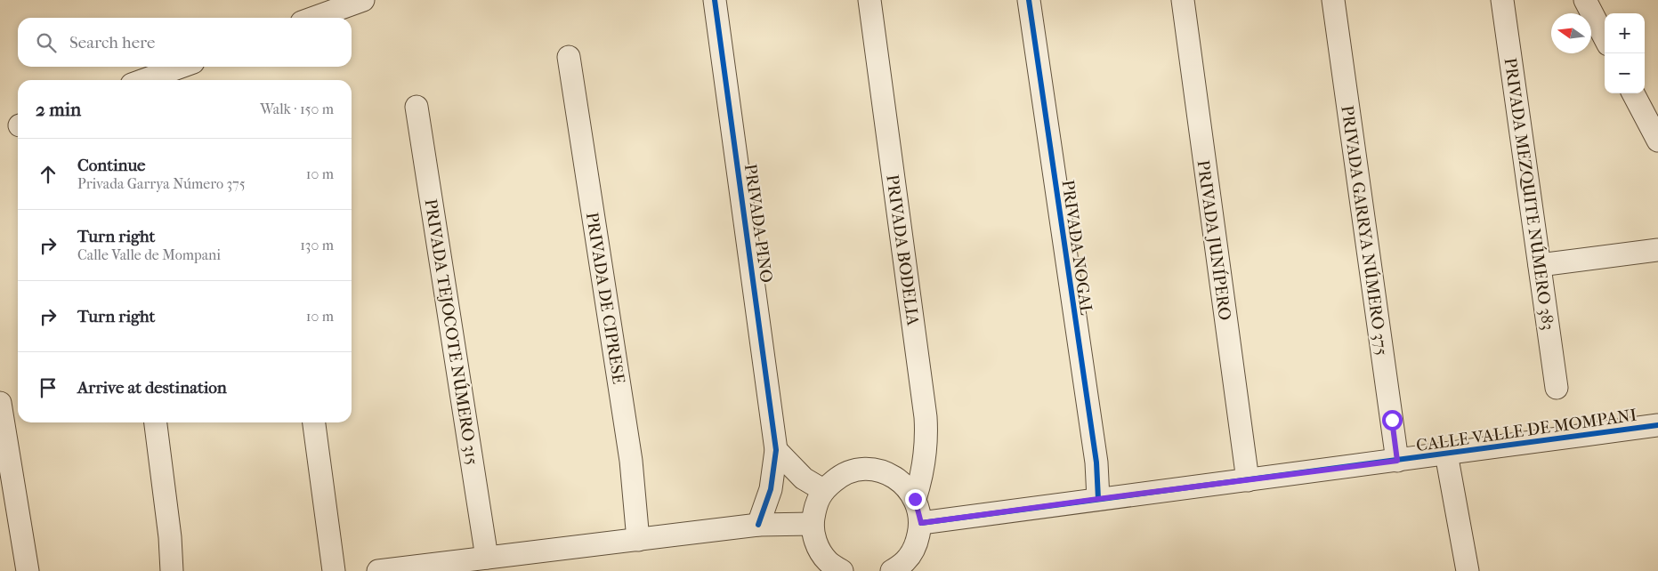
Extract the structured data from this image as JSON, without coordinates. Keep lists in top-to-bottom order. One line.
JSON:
{"streets":{"street":["PRIVADA MEZQUITE NÚMERO 383","PRIVADA PINO","PRIVADA GARRYA NÚMERO 375","PRIVADA JUNÍPERO","PRIVADA NOGAL","PRIVADA BODELIA","PRIVADA DE CIPRESE","PRIVADA TEJOCOTE NÚMERO 315","CALLE VALLE DE MOMPANI"]},"crossings":[["PRIVADA GARRYA NÚMERO 375","CALLE VALLE DE MOMPANI"],["PRIVADA JUNÍPERO","CALLE VALLE DE MOMPANI"],["PRIVADA NOGAL","CALLE VALLE DE MOMPANI"]],"north":"left","page":{"map_buttons":["+","−"],"search":"Search here","heading":["2 min","Walk · 150 m"],"list":[["Continue","Privada Garrya Número 375","10 m"],["Turn right","Calle Valle de Mompani","130 m"],["Turn right","10 m"],"Arrive at destination"]}}
